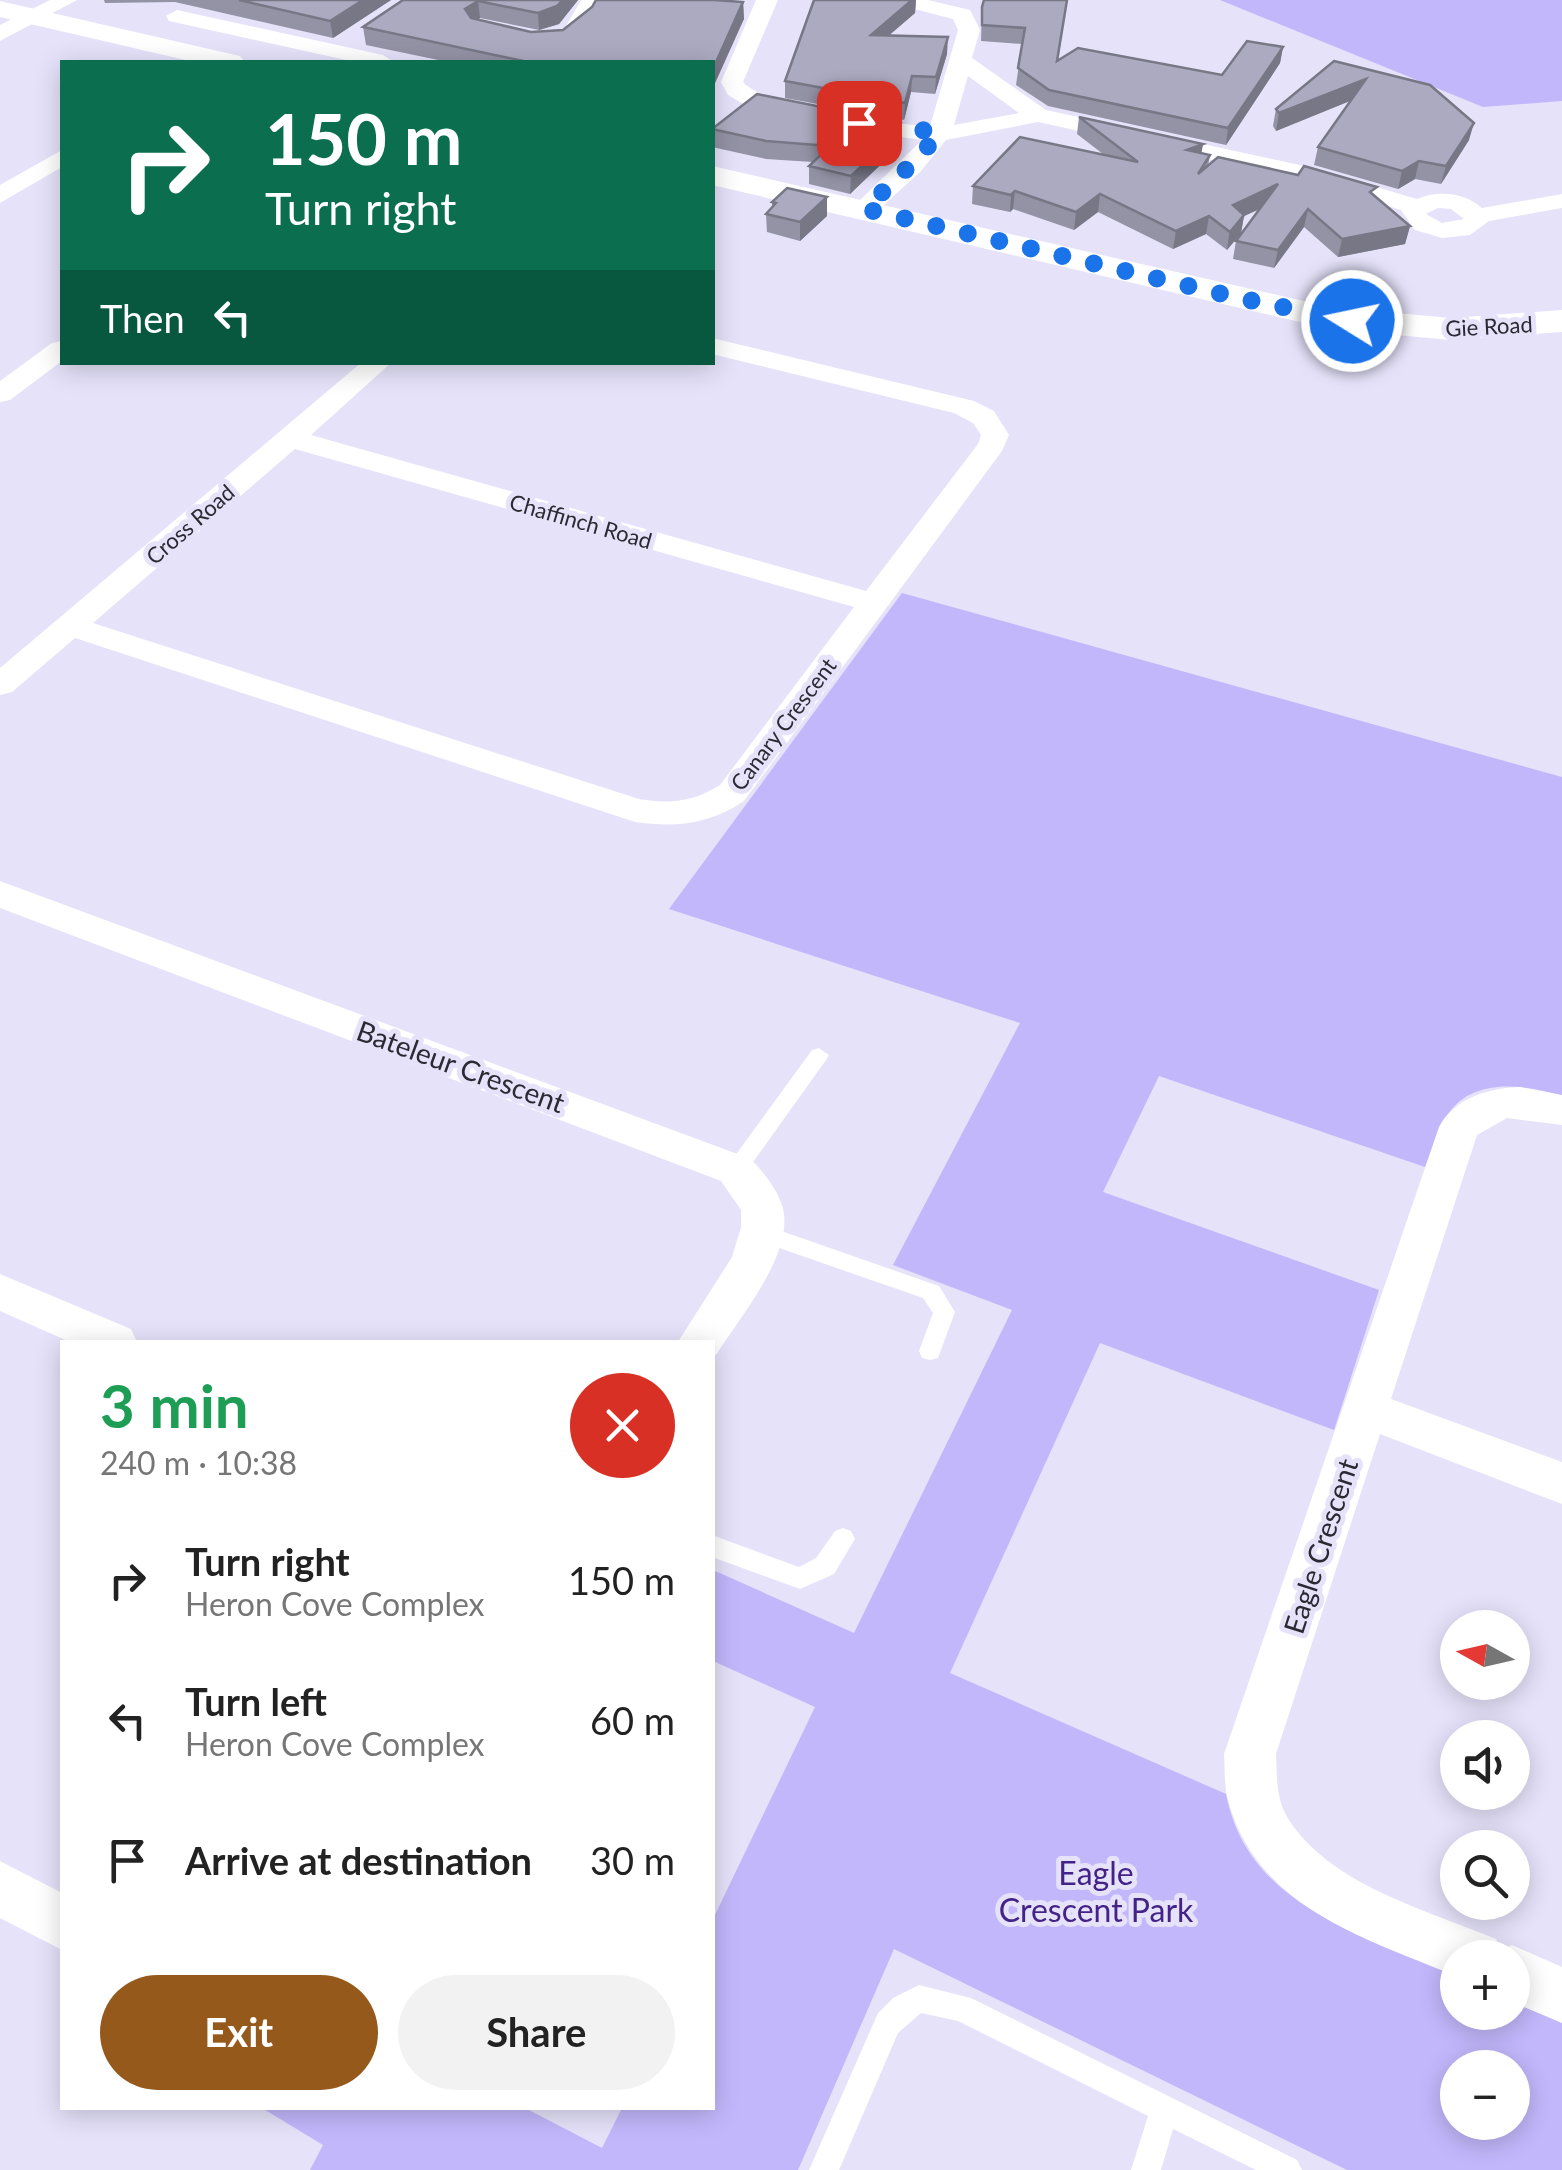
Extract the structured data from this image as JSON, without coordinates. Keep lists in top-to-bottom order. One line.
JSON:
{"streets":{"street":["Gie Road","Chaffinch Road","Cross Road","Canary Crescent","Bateleur Crescent","Eagle Crescent"]},"crossings":[["Chaffinch Road","Cross Road"],["Chaffinch Road","Canary Crescent"],["Cross Road","Canary Crescent"]],"parks":["Eagle Crescent Park"],"north":"left","page":{"turn":["150 m","Turn right"],"then":"Then","heading":["3 min","240 m · 10:38"],"list":[{"name":"Turn right","note":"Heron Cove Complex","value":"150 m"},{"name":"Turn left","note":"Heron Cove Complex","value":"60 m"},{"name":"Arrive at destination","value":"30 m"}],"map_buttons":["+","−"],"buttons":["Exit","Share"]}}
